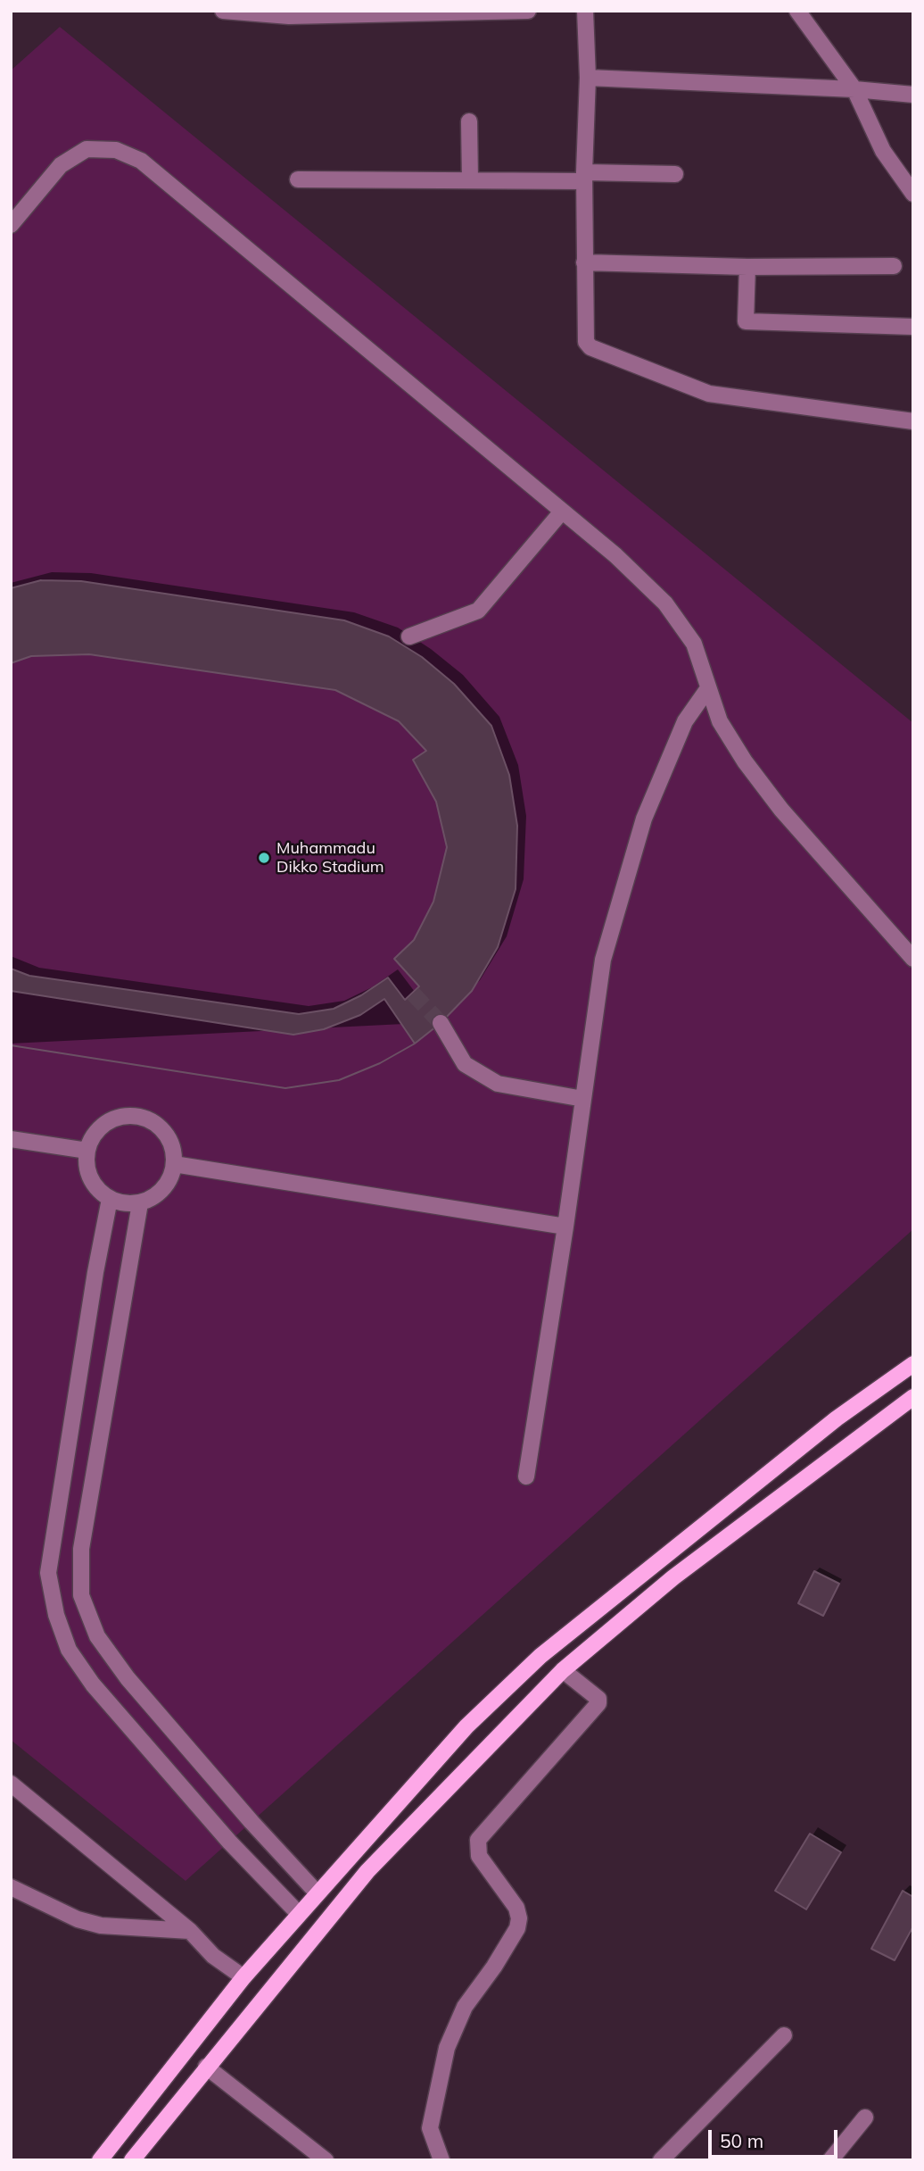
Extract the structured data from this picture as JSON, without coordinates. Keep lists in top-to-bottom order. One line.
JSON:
{"places":["Muhammadu Dikko Stadium"],"scale_bar":"50 m"}
